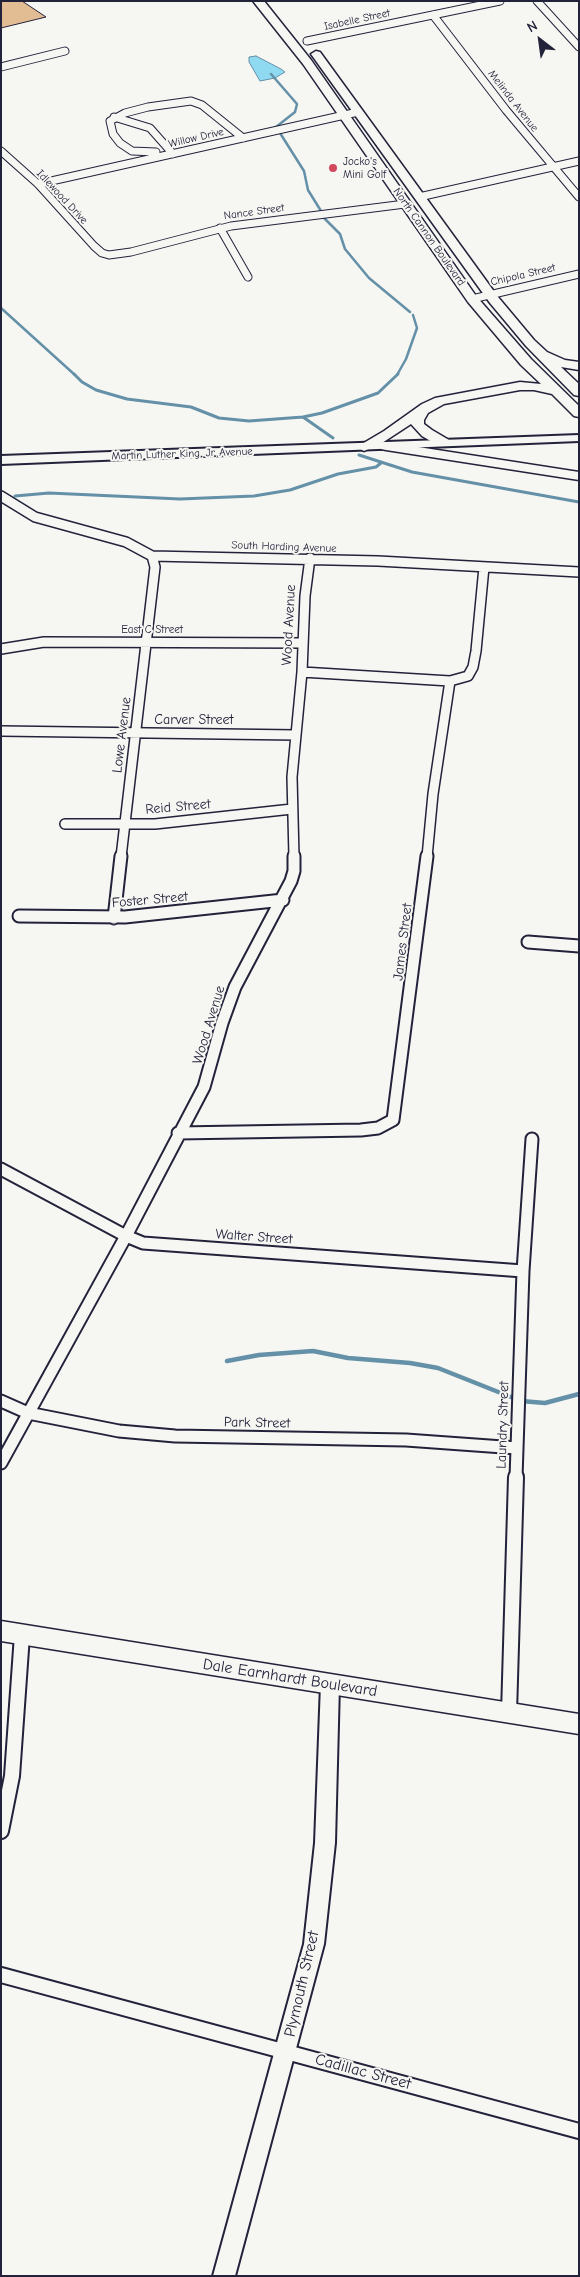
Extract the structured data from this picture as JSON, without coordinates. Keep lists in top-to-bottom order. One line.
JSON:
{"streets":{"main road":["North Cannon Boulevard","Martin Luther King, Jr. Avenue","Dale Earnhardt Boulevard"],"street":["Isabelle Street","Melinda Avenue","Willow Drive","Idlewood Drive","Nance Street","Chipola Street","South Harding Avenue","Wood Avenue","East C Street","Carver Street","Lowe Avenue","Reid Street","Foster Street","James Street","Walter Street","Park Street","Laundry Street","Plymouth Street","Cadillac Street"]},"crossings":[["Isabelle Street","Melinda Avenue"],["Isabelle Street","North Cannon Boulevard"],["Willow Drive","Idlewood Drive"],["Willow Drive","North Cannon Boulevard"],["Idlewood Drive","Nance Street"],["Nance Street","North Cannon Boulevard"],["North Cannon Boulevard","Chipola Street"],["South Harding Avenue","Wood Avenue"],["South Harding Avenue","Lowe Avenue"],["Wood Avenue","East C Street"],["Wood Avenue","Carver Street"],["Wood Avenue","Reid Street"],["Wood Avenue","Foster Street"],["Wood Avenue","James Street"],["Wood Avenue","Walter Street"],["Wood Avenue","Park Street"],["East C Street","Lowe Avenue"],["Carver Street","Lowe Avenue"],["Lowe Avenue","Reid Street"],["Lowe Avenue","Foster Street"],["Walter Street","Laundry Street"],["Park Street","Laundry Street"],["Laundry Street","Dale Earnhardt Boulevard"],["Dale Earnhardt Boulevard","Plymouth Street"],["Plymouth Street","Cadillac Street"]],"places":["Jocko's Mini Golf"],"north":"top left"}
